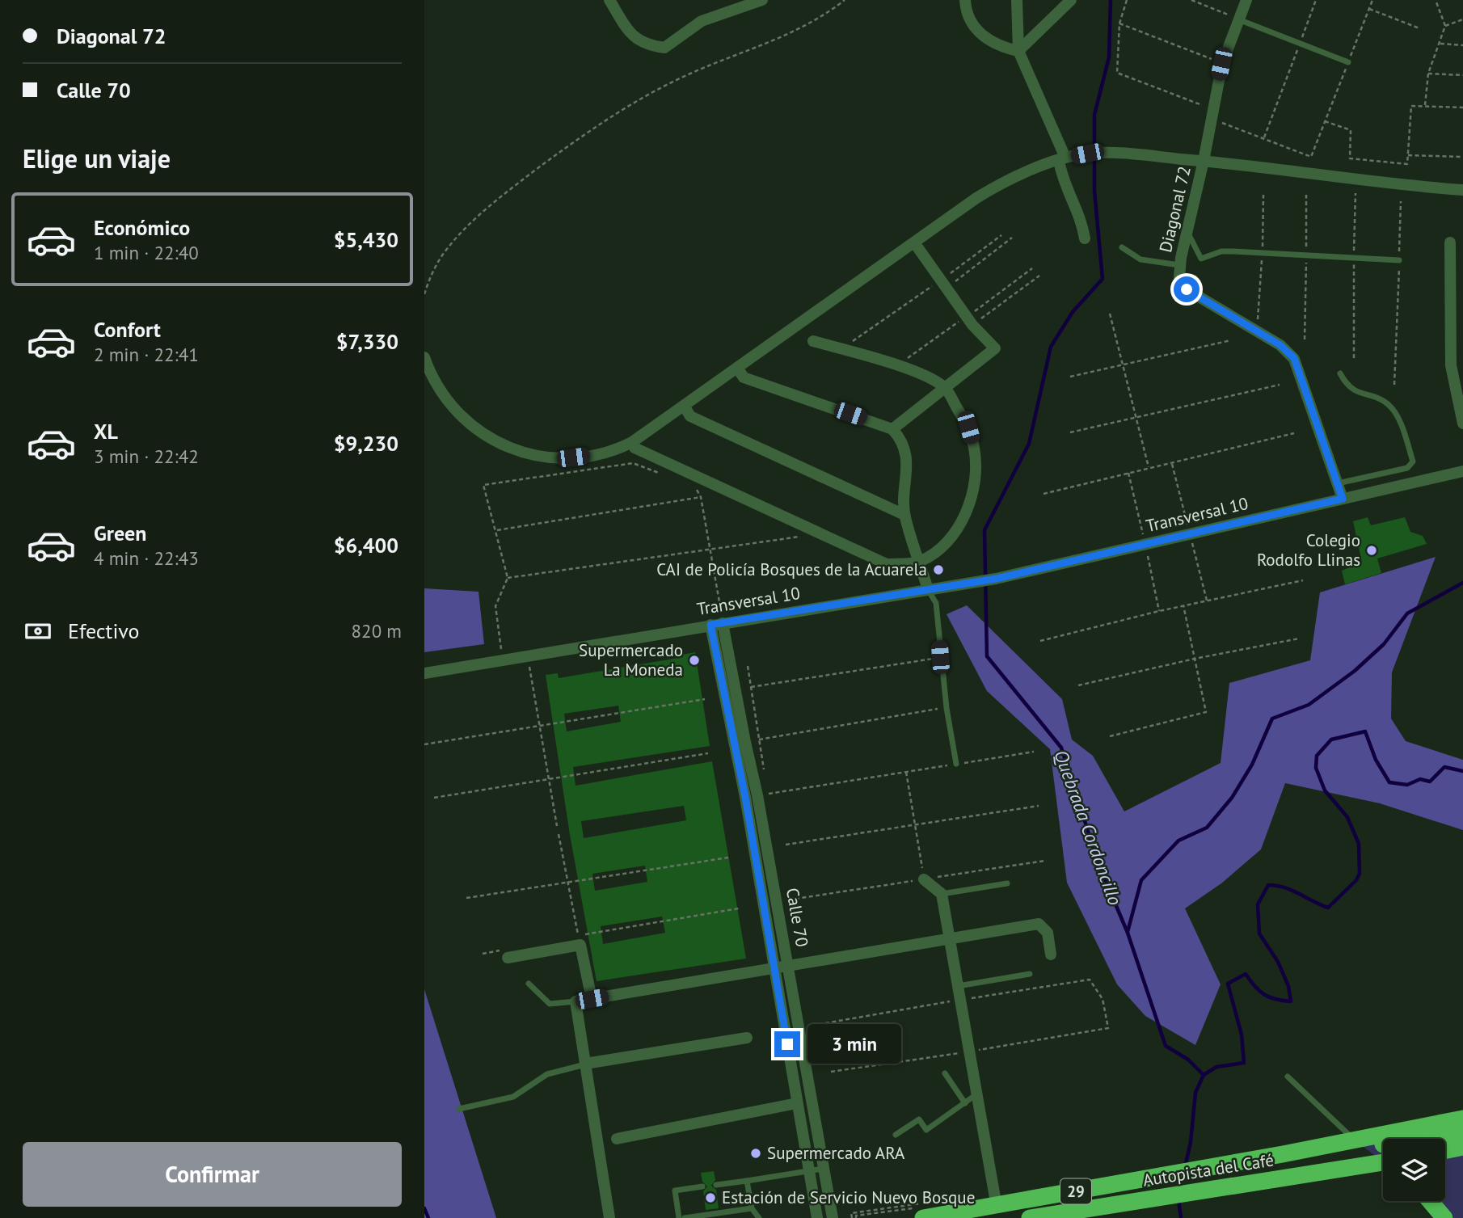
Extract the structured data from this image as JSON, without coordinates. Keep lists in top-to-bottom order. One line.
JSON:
{"streets":{"highway":["Autopista del Café","29"],"street":["Diagonal 72","Transversal 10","Calle 70"]},"crossings":[["Diagonal 72","Transversal 10"],["Transversal 10","Calle 70"]],"water":["Quebrada Cordoncillo"],"places":["Colegio Rodolfo Llinas","CAI de Policía Bosques de la Acuarela","Supermercado La Moneda","Supermercado ARA","Estación de Servicio Nuevo Bosque"],"page":{"banner":["Diagonal 72","Calle 70"],"heading":"Elige un viaje","list":[{"name":"Económico","note":"1 min · 22:40","value":"$5,430"},{"name":"Confort","note":"2 min · 22:41","value":"$7,330"},{"name":"XL","note":"3 min · 22:42","value":"$9,230"},{"name":"Green","note":"4 min · 22:43","value":"$6,400"}],"pay":["Efectivo","820 m"],"bubble":"3 min","buttons":"Confirmar"}}
